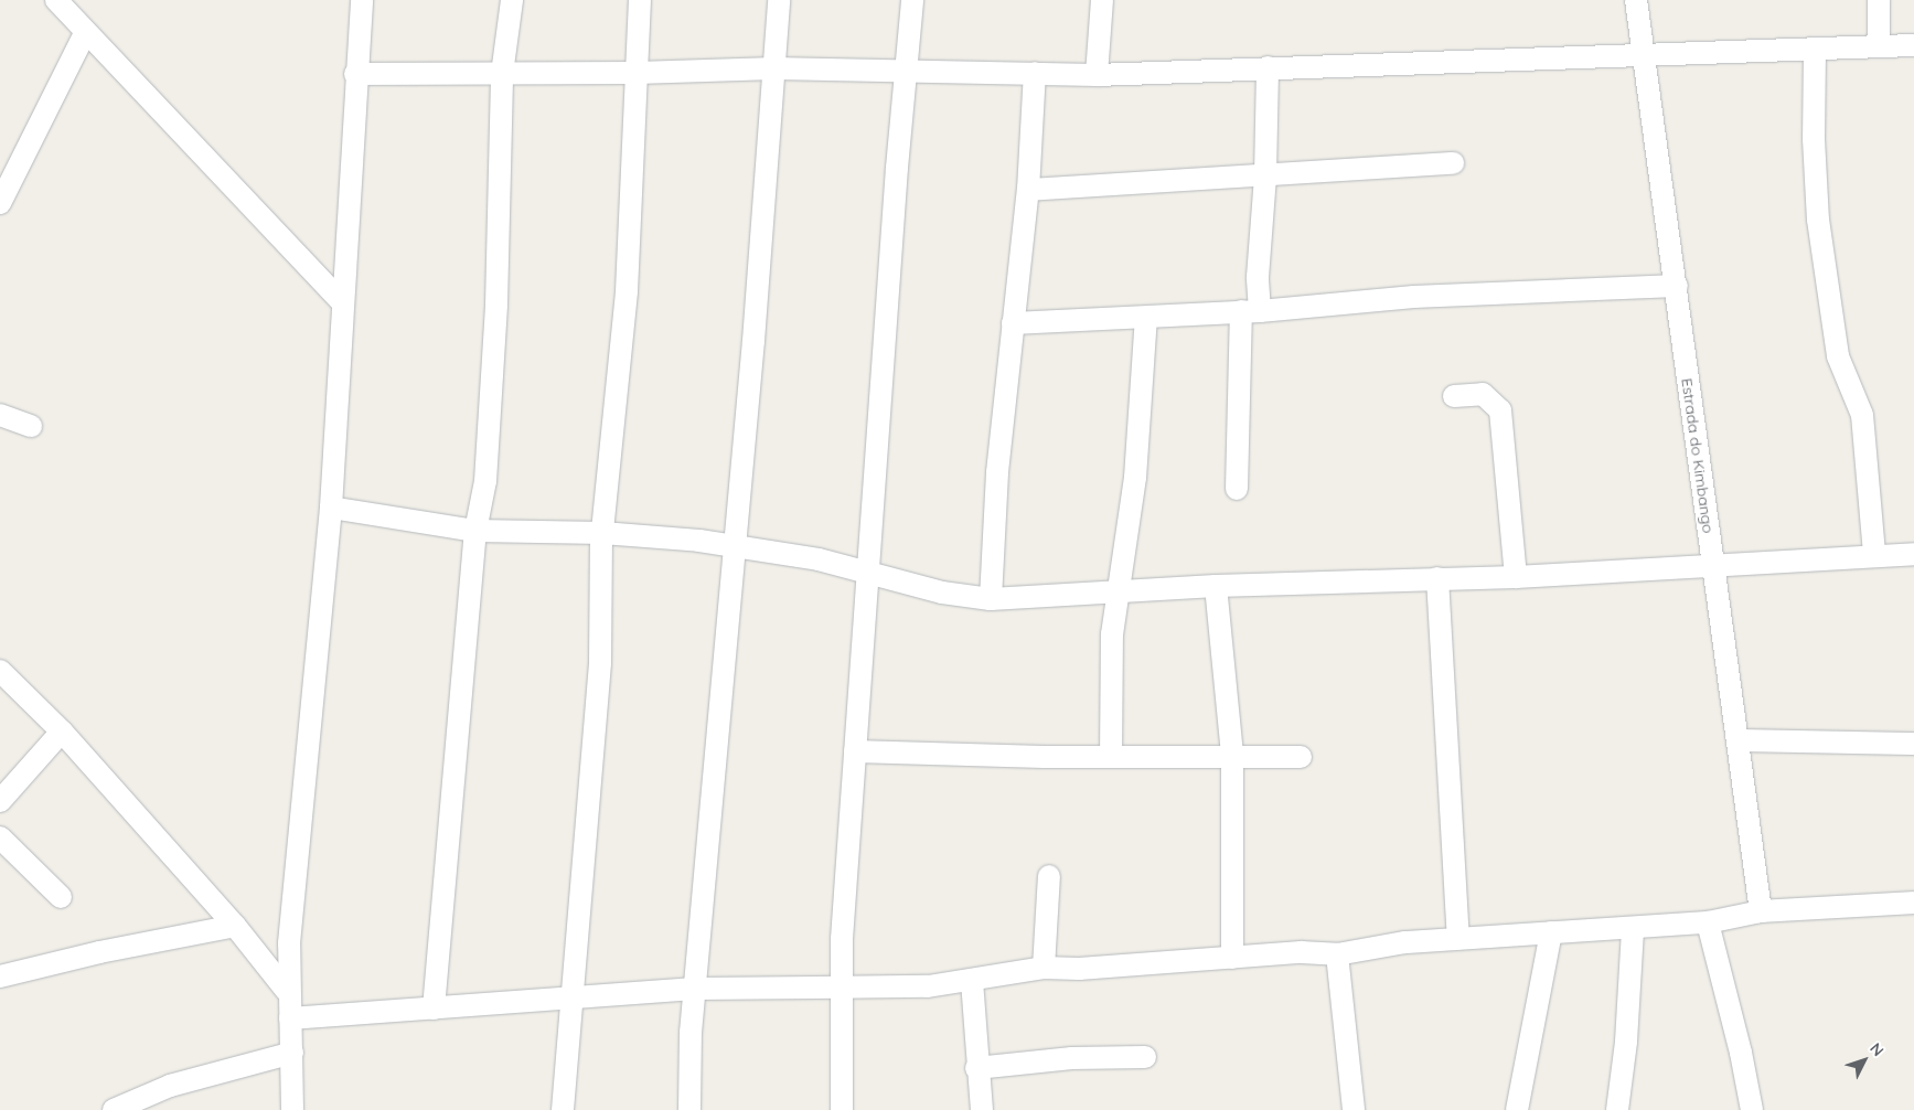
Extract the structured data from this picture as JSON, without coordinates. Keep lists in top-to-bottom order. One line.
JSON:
{"streets":{"street":["Estrada do Kimbango"]},"north":"top right"}
